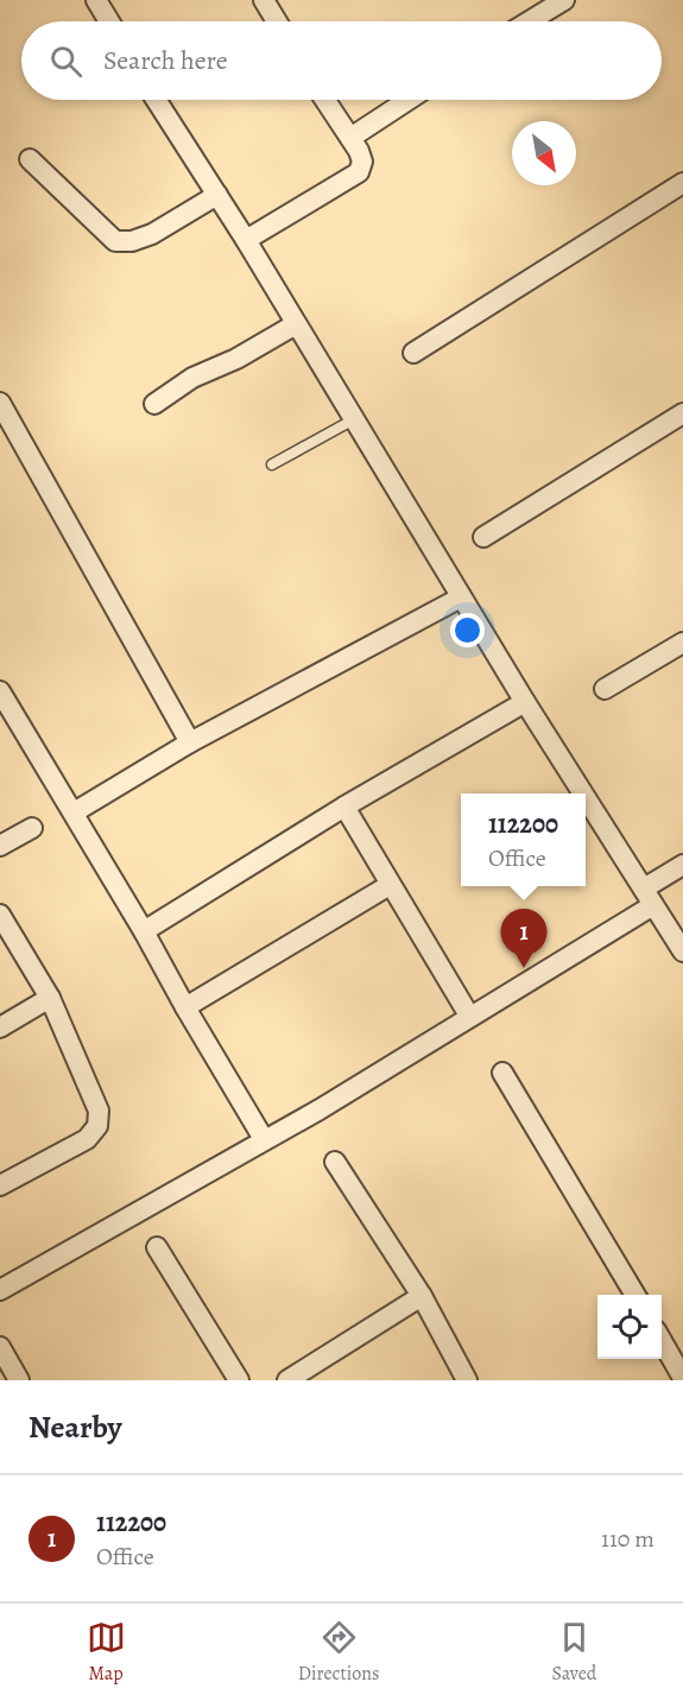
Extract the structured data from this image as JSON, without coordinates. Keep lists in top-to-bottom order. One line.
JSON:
{"north":"bottom right","page":{"search":"Search here","popup":["112200","Office"],"pins":"1","heading":"Nearby","list":[{"mark":"1","name":"112200","note":"Office","value":"110 m"}],"nav":["Map","Directions","Saved"]}}
